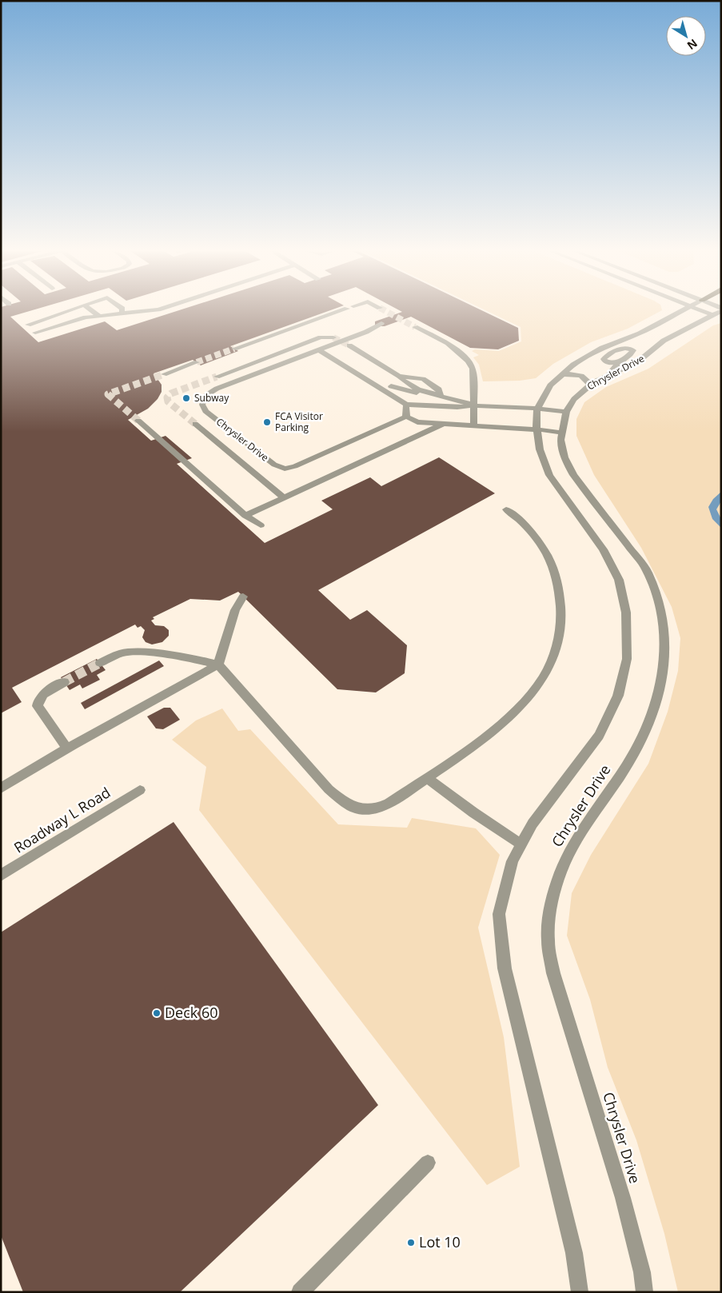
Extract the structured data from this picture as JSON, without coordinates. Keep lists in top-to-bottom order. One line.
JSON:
{"streets":{"street":["Chrysler Drive","Roadway L Road"]},"places":["Subway","FCA Visitor Parking","Deck 60","Lot 10"],"north":"bottom right"}
